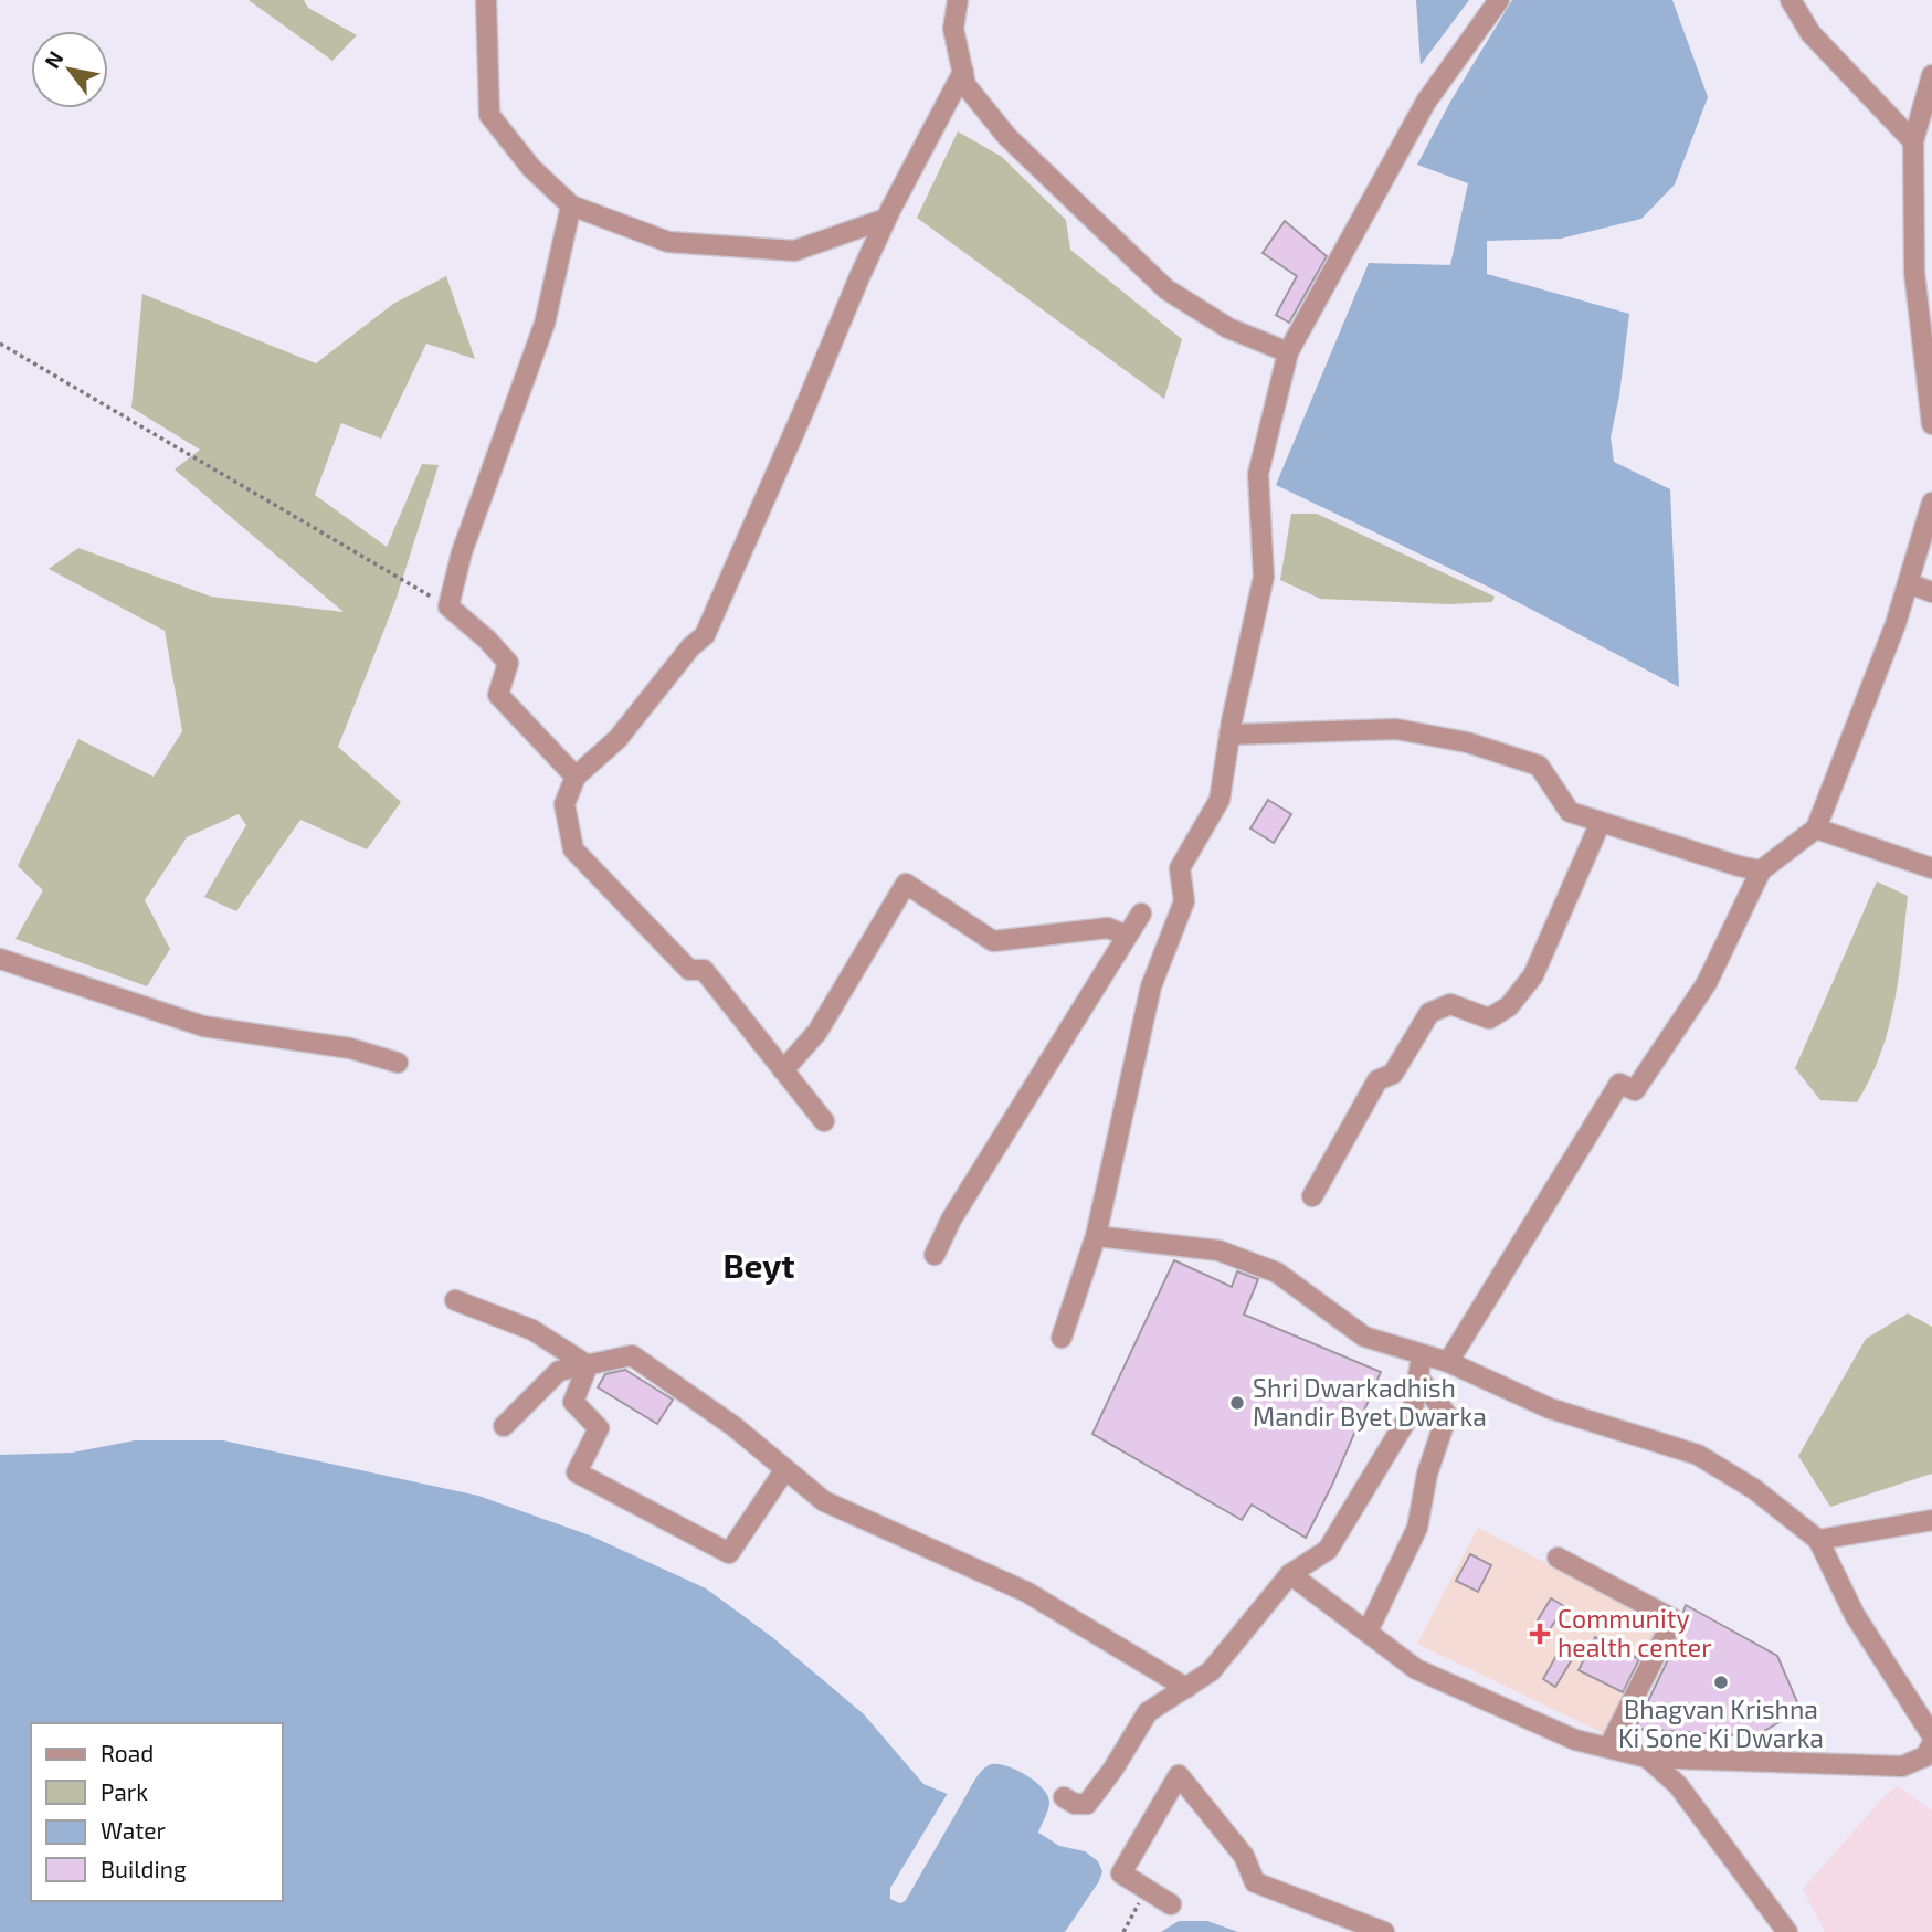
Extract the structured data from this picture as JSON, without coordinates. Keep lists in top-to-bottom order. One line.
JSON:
{"districts":["Beyt"],"places":{"other":["Shri Dwarkadhish Mandir Byet Dwarka","Bhagvan Krishna Ki Sone Ki Dwarka"],"health":["Community health center"]},"legend":["Road","Park","Water","Building"],"north":"top left"}
